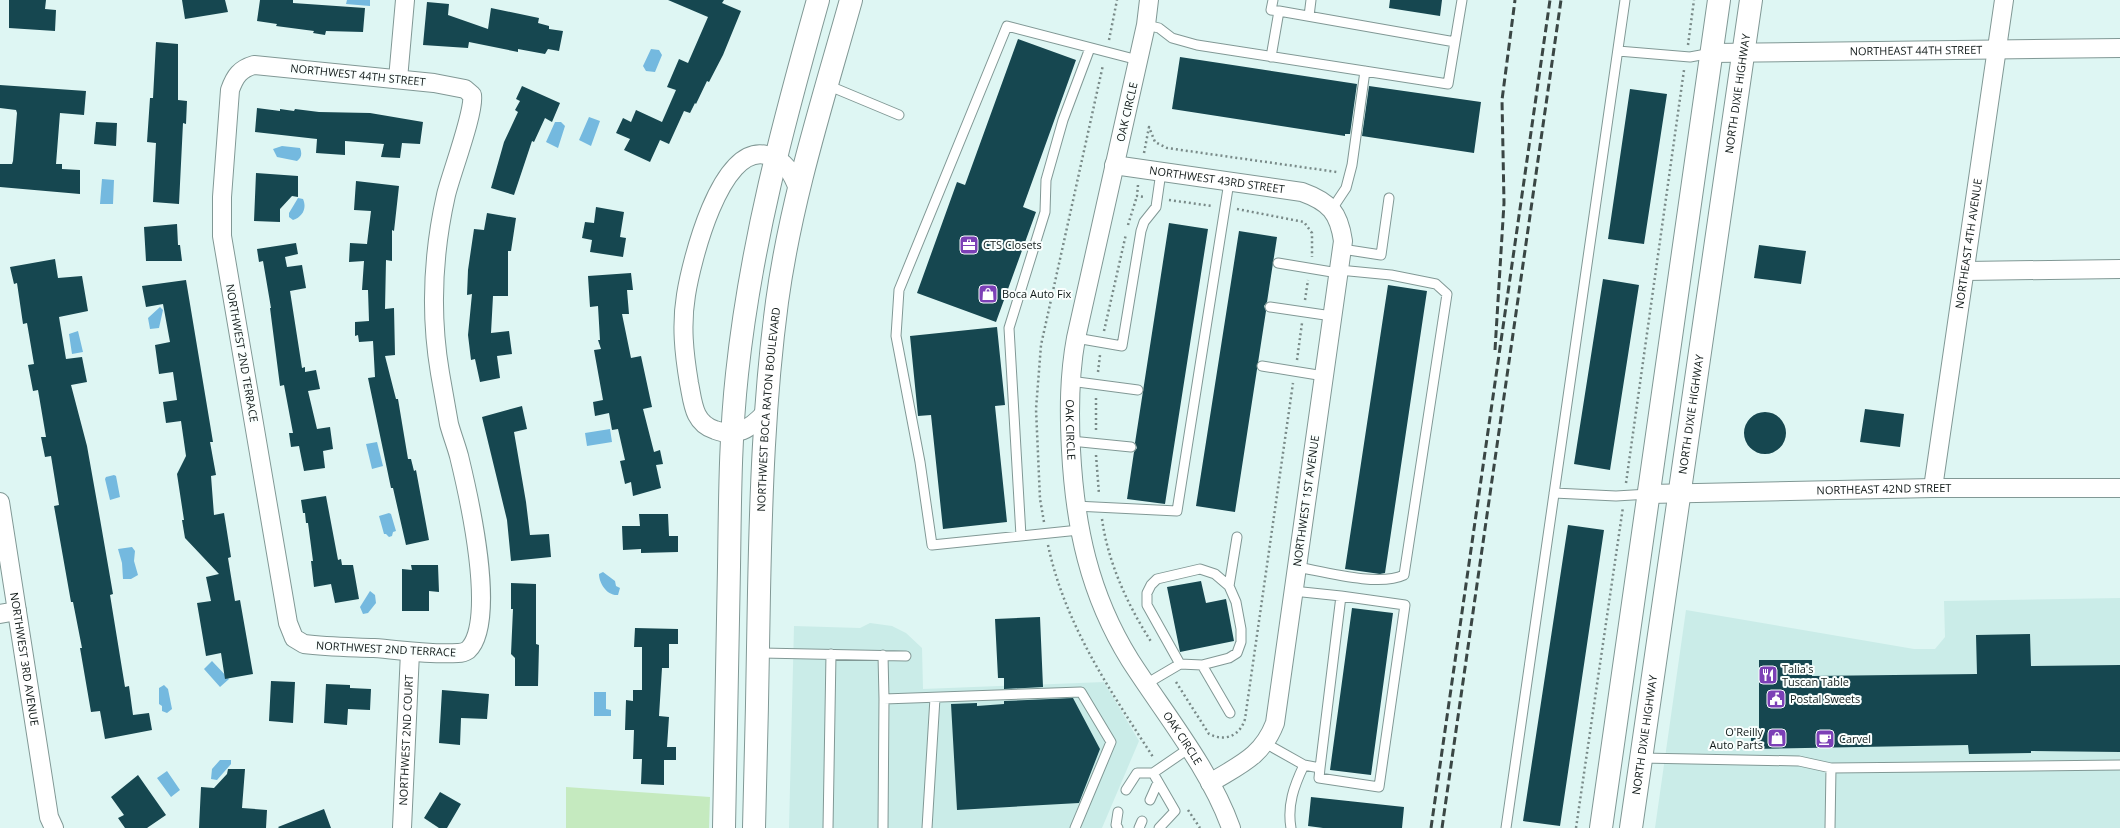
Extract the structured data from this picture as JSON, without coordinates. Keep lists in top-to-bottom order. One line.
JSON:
{"streets":{"street":["NORTHEAST 44TH STREET","NORTHWEST 44TH STREET","NORTH DIXIE HIGHWAY","OAK CIRCLE","NORTHWEST 43RD STREET","NORTHEAST 4TH AVENUE","NORTHWEST 2ND TERRACE","NORTHWEST BOCA RATON BOULEVARD","NORTHEAST 42ND STREET","NORTHWEST 1ST AVENUE","NORTHWEST 3RD AVENUE","NORTHWEST 2ND COURT"]},"crossings":[["NORTHEAST 44TH STREET","NORTH DIXIE HIGHWAY"],["NORTHEAST 44TH STREET","NORTHEAST 4TH AVENUE"],["NORTHWEST 44TH STREET","NORTHWEST 2ND TERRACE"],["NORTH DIXIE HIGHWAY","NORTHEAST 42ND STREET"],["OAK CIRCLE","NORTHWEST 43RD STREET"],["OAK CIRCLE","NORTHWEST 1ST AVENUE"],["NORTHWEST 43RD STREET","NORTHWEST 1ST AVENUE"],["NORTHEAST 4TH AVENUE","NORTHEAST 42ND STREET"],["NORTHWEST 2ND TERRACE","NORTHWEST 2ND COURT"]],"places":{"office":["CTS Closets"],"shop":["Boca Auto Fix","O'Reilly Auto Parts"],"restaurant":["Talia's Tuscan Table"],"public building":["Postal Sweets"],"cafe":["Carvel"]}}
